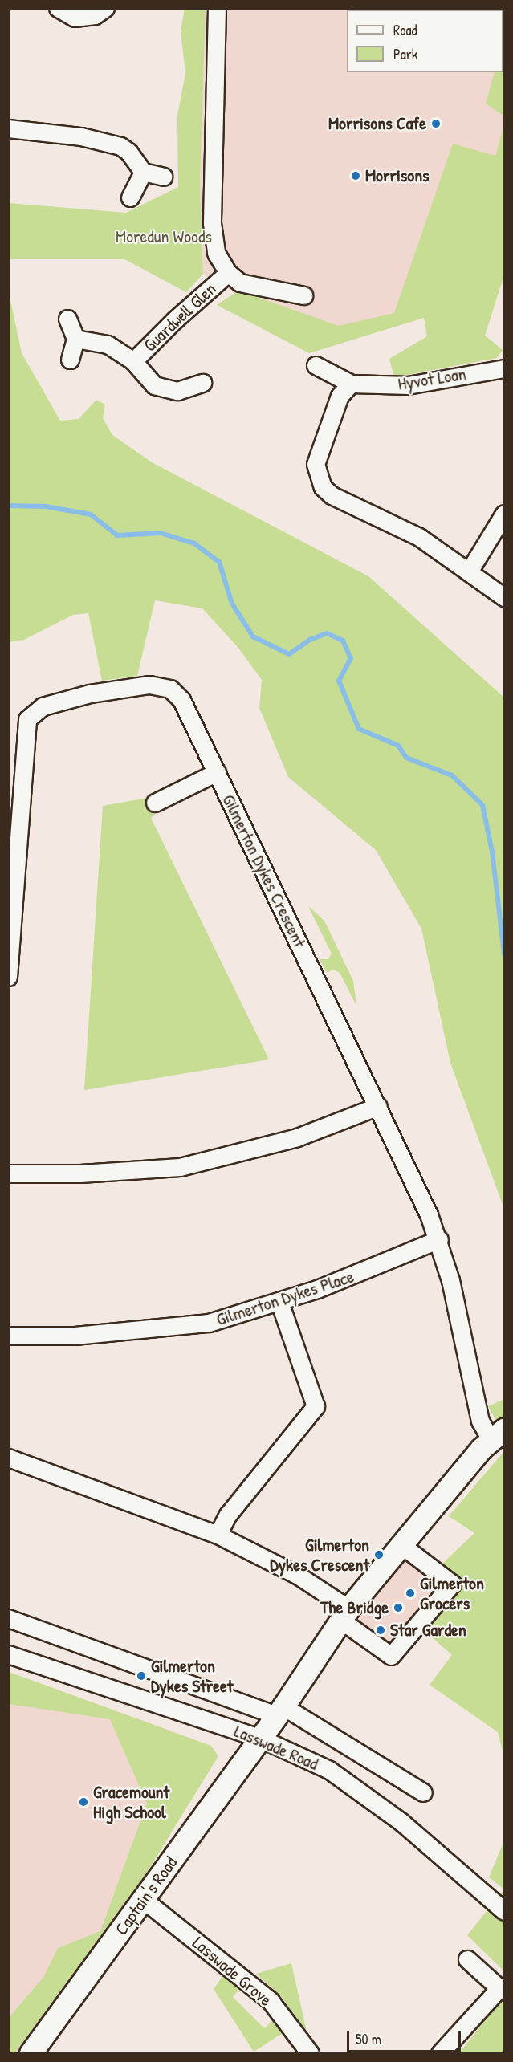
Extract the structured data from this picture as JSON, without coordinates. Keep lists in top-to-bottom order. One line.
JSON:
{"streets":{"main road":["Captain's Road"],"street":["Guardwell Glen","Hyvot Loan","Gilmerton Dykes Crescent","Gilmerton Dykes Place","Lasswade Road","Lasswade Grove"]},"crossings":[["Gilmerton Dykes Crescent","Gilmerton Dykes Place"],["Lasswade Road","Captain's Road"],["Captain's Road","Lasswade Grove"]],"parks":["Moredun Woods"],"places":["Morrisons Cafe","Morrisons","Gilmerton Dykes Crescent","Gilmerton Grocers","The Bridge","Star Garden","Gilmerton Dykes Street","Gracemount High School"],"legend":["Road","Park"],"scale_bar":"50 m"}
